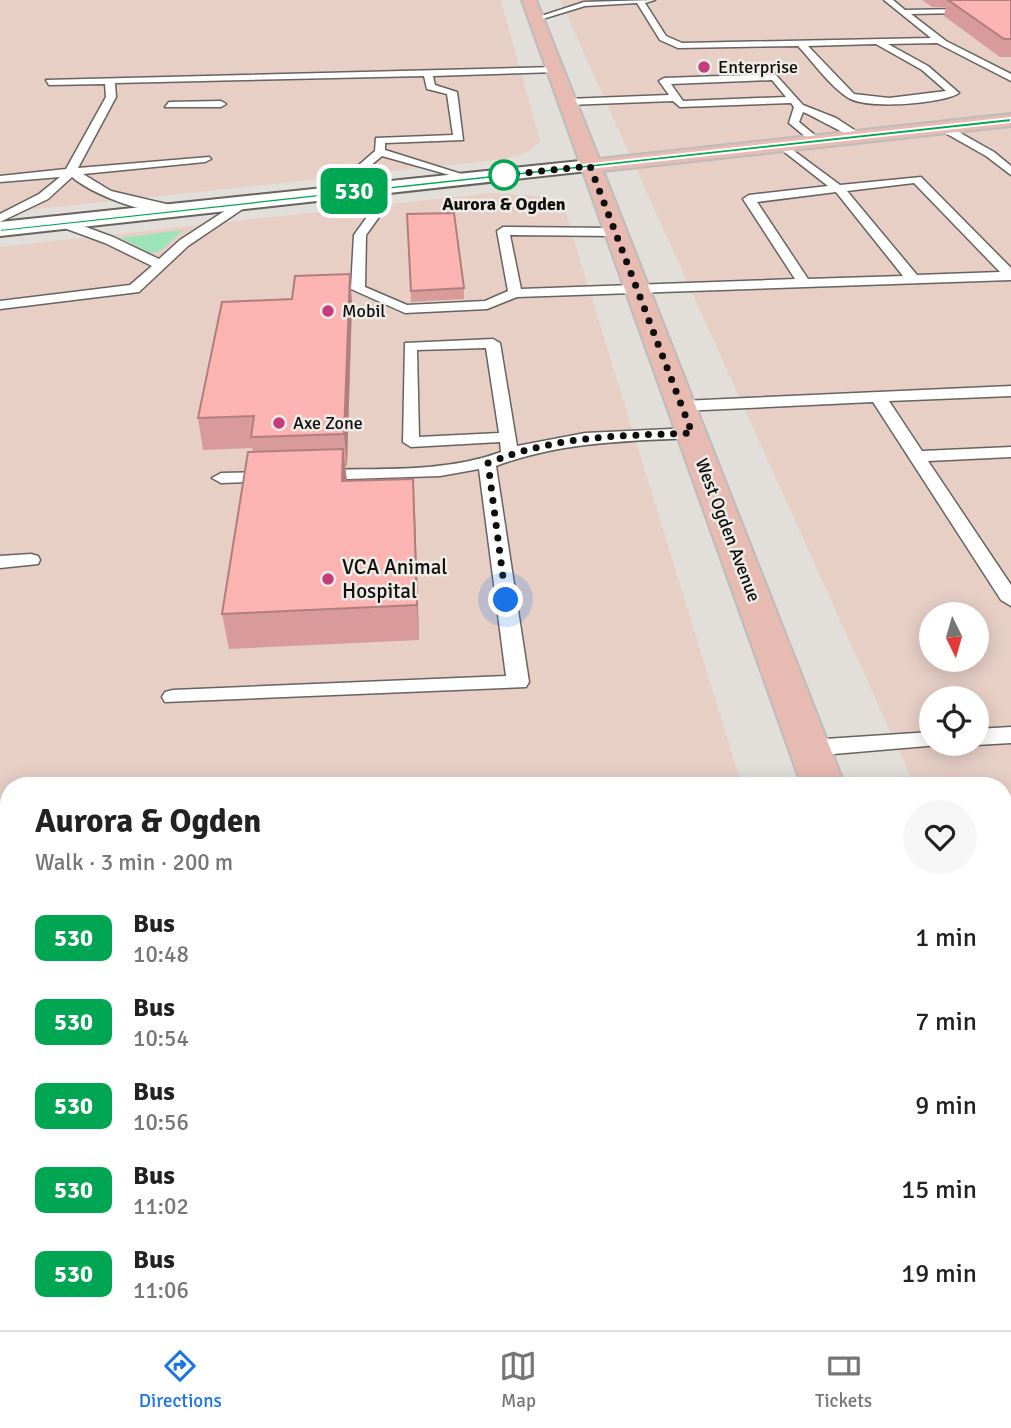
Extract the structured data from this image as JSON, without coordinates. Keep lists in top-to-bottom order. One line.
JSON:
{"streets":{"main road":["West Ogden Avenue"]},"places":["Enterprise","Aurora & Ogden","Mobil","Axe Zone","VCA Animal Hospital"],"lines":["bus line 530"],"north":"bottom","page":{"on_map":"530","heading":["Aurora & Ogden","Walk · 3 min · 200 m"],"list":[{"mark":"530","name":"Bus","note":"10:48","value":"1 min"},{"mark":"530","name":"Bus","note":"10:54","value":"7 min"},{"mark":"530","name":"Bus","note":"10:56","value":"9 min"},{"mark":"530","name":"Bus","note":"11:02","value":"15 min"},{"mark":"530","name":"Bus","note":"11:06","value":"19 min"}],"tabs":["Directions","Map","Tickets"]}}
